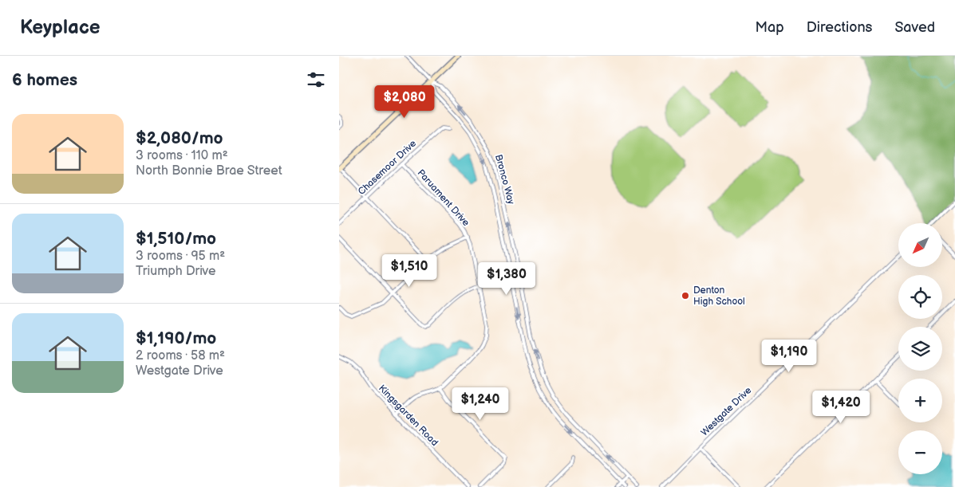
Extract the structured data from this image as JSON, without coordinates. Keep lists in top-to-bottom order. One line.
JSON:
{"streets":{"street":["Chasemoor Drive","Bronco Way","Paruament Drive","Westgate Drive","Kingsgarden Road"]},"crossings":[["Chasemoor Drive","Paruament Drive"],["Paruament Drive","Kingsgarden Road"]],"places":["Denton High School"],"north":"bottom left","page":{"header":"Keyplace","nav":["Map","Directions","Saved"],"heading":"6 homes","price":["$2,080","$1,510","$1,380","$1,190","$1,240","$1,420"],"list":[{"name":"$2,080/mo","note":"3 rooms · 110 m² · North Bonnie Brae Street"},{"name":"$1,510/mo","note":"3 rooms · 95 m² · Triumph Drive"},{"name":"$1,190/mo","note":"2 rooms · 58 m² · Westgate Drive"}],"map_buttons":["+","−"]}}
